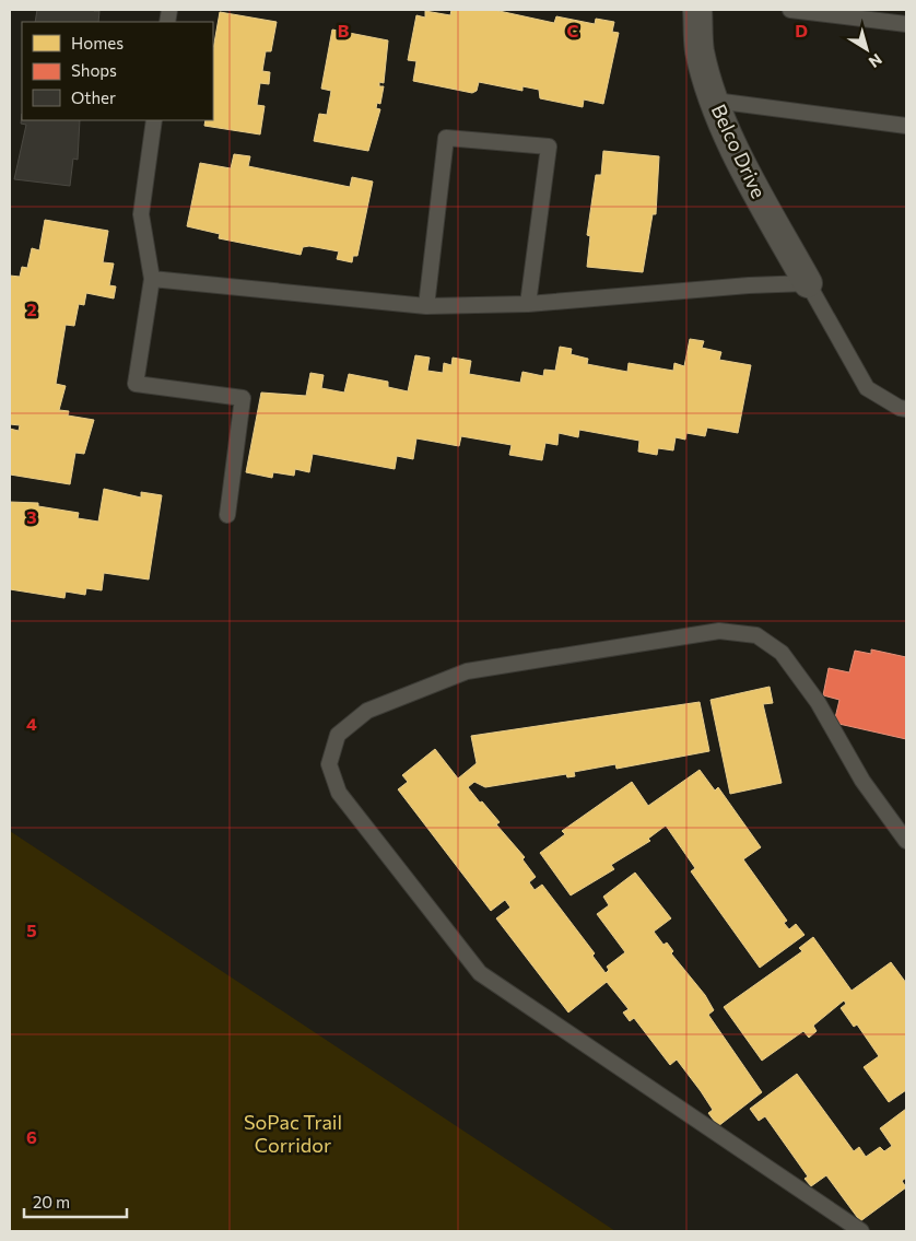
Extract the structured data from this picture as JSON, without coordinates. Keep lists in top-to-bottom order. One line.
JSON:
{"streets":{"street":["Belco Drive"]},"parks":["SoPac Trail Corridor"],"legend":["Homes","Shops","Other"],"scale_bar":"20 m","north":"bottom right","grid":{"columns":["B","C","D"],"rows":["2","3","4","5","6"]}}
